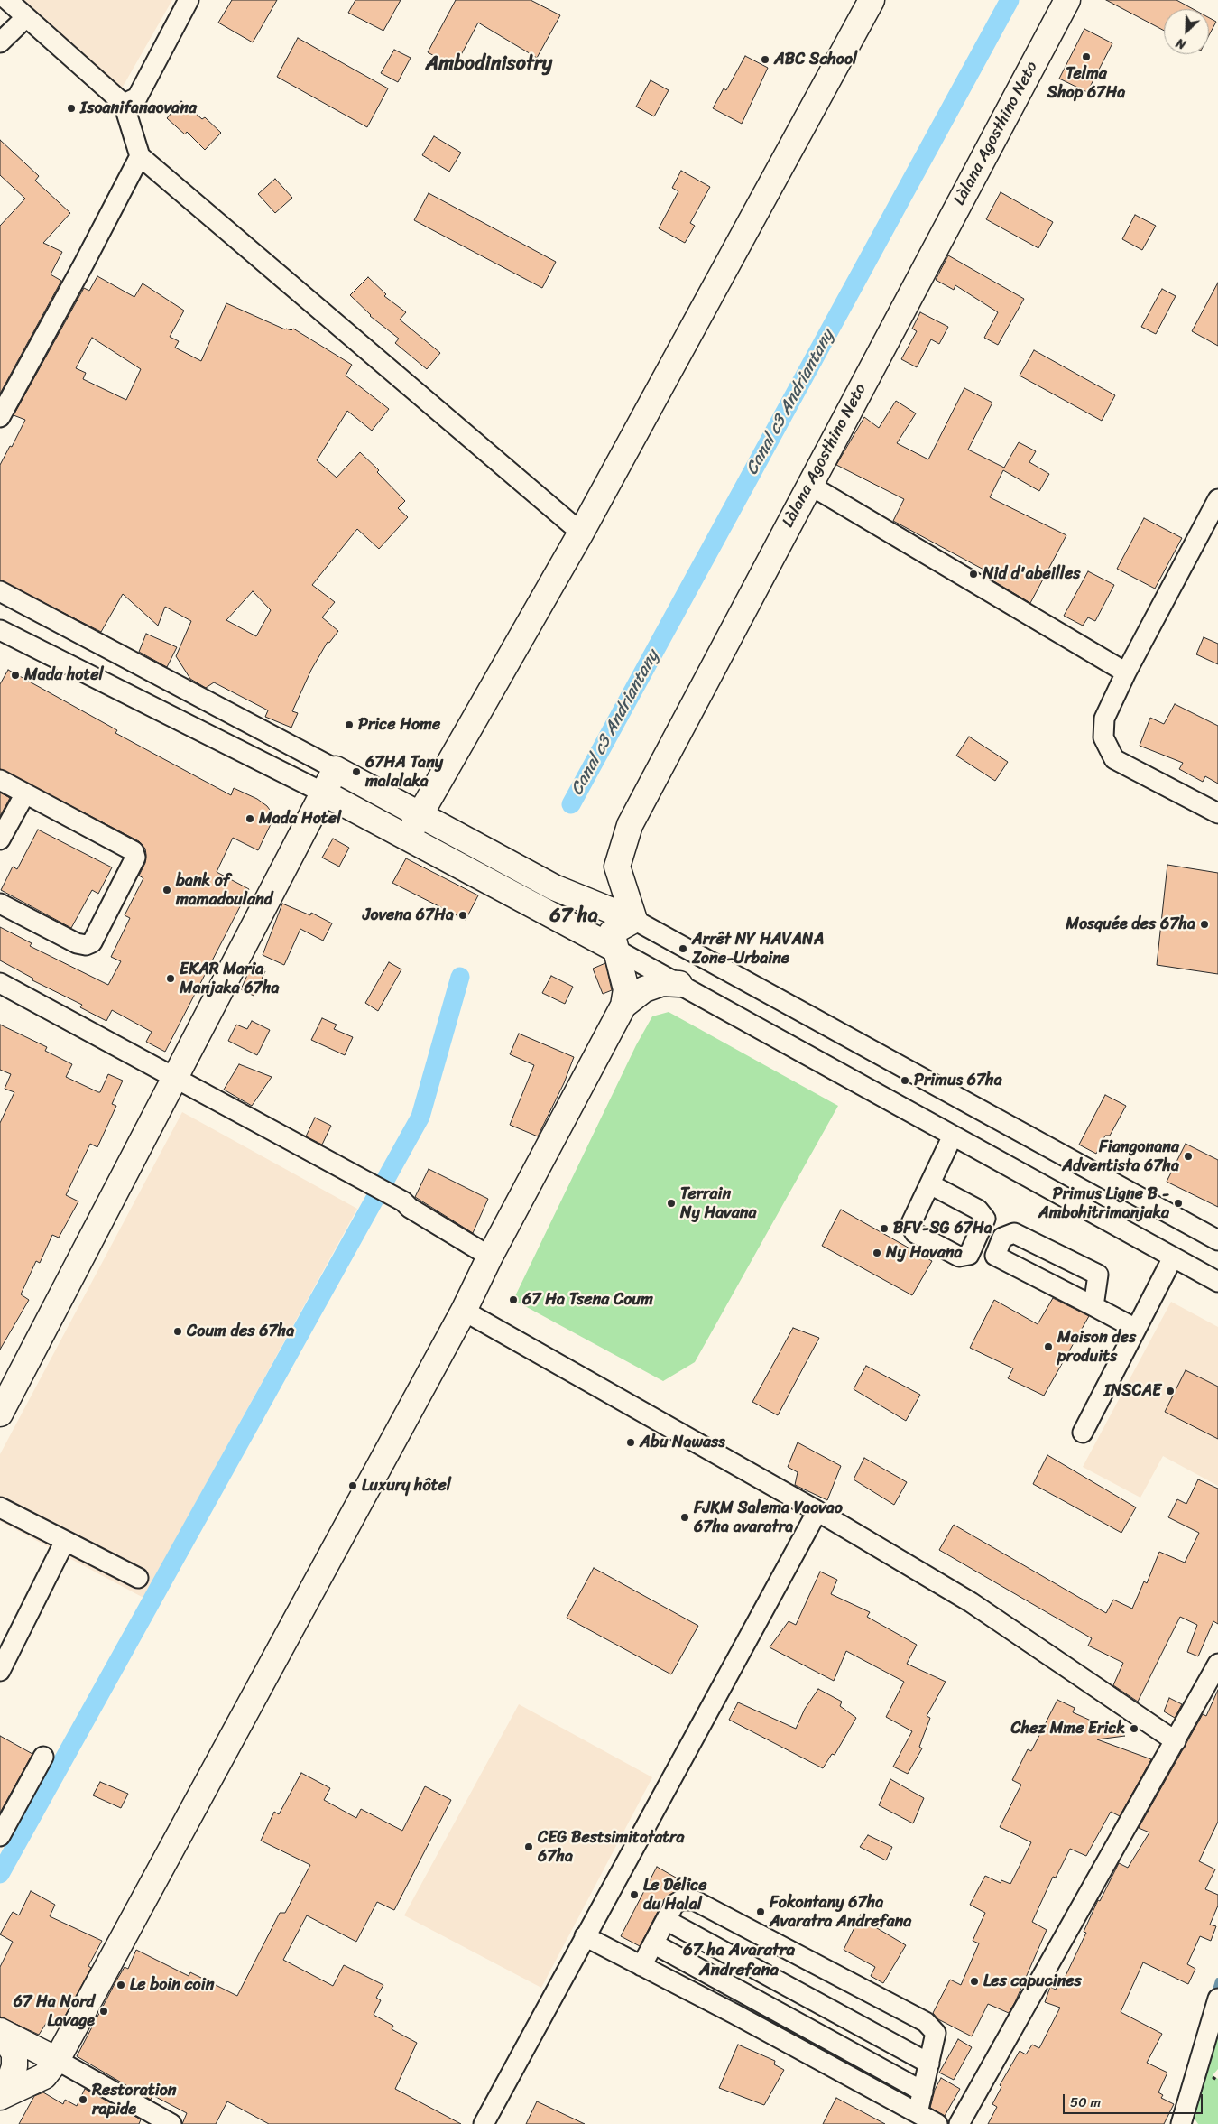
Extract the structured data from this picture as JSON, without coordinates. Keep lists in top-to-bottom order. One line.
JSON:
{"streets":{"main road":["Làlana Agosthino Neto"]},"districts":["Ambodinisotry","67 ha","67 ha Avaratra Andrefana"],"water":["Canal c3 Andriantany"],"places":["Telma Shop 67Ha","ABC School","Isoanifanaovana","Nid d'abeilles","Mada hotel","Price Home","67HA Tany malalaka","Mada Hotel","bank of mamadouland","Jovena 67Ha","Mosquée des 67ha","Arrêt NY HAVANA Zone-Urbaine","EKAR Maria Manjaka 67ha","Primus 67ha","Fiangonana Adventista 67ha","Terrain Ny Havana","Primus Ligne B - Ambohitrimanjaka","BFV-SG 67Ha","Ny Havana","67 Ha Tsena Coum","Coum des 67ha","Maison des produits","INSCAE","Abu Nawass","Luxury hôtel","FJKM Salema Vaovao 67ha avaratra","Chez Mme Erick","CEG Bestsimitatatra 67ha","Le Délice du Halal","Fokontany 67ha Avaratra Andrefana","Les capucines","Le boin coin","67 Ha Nord Lavage","Restoration rapide"],"scale_bar":"50 m","north":"bottom left"}
